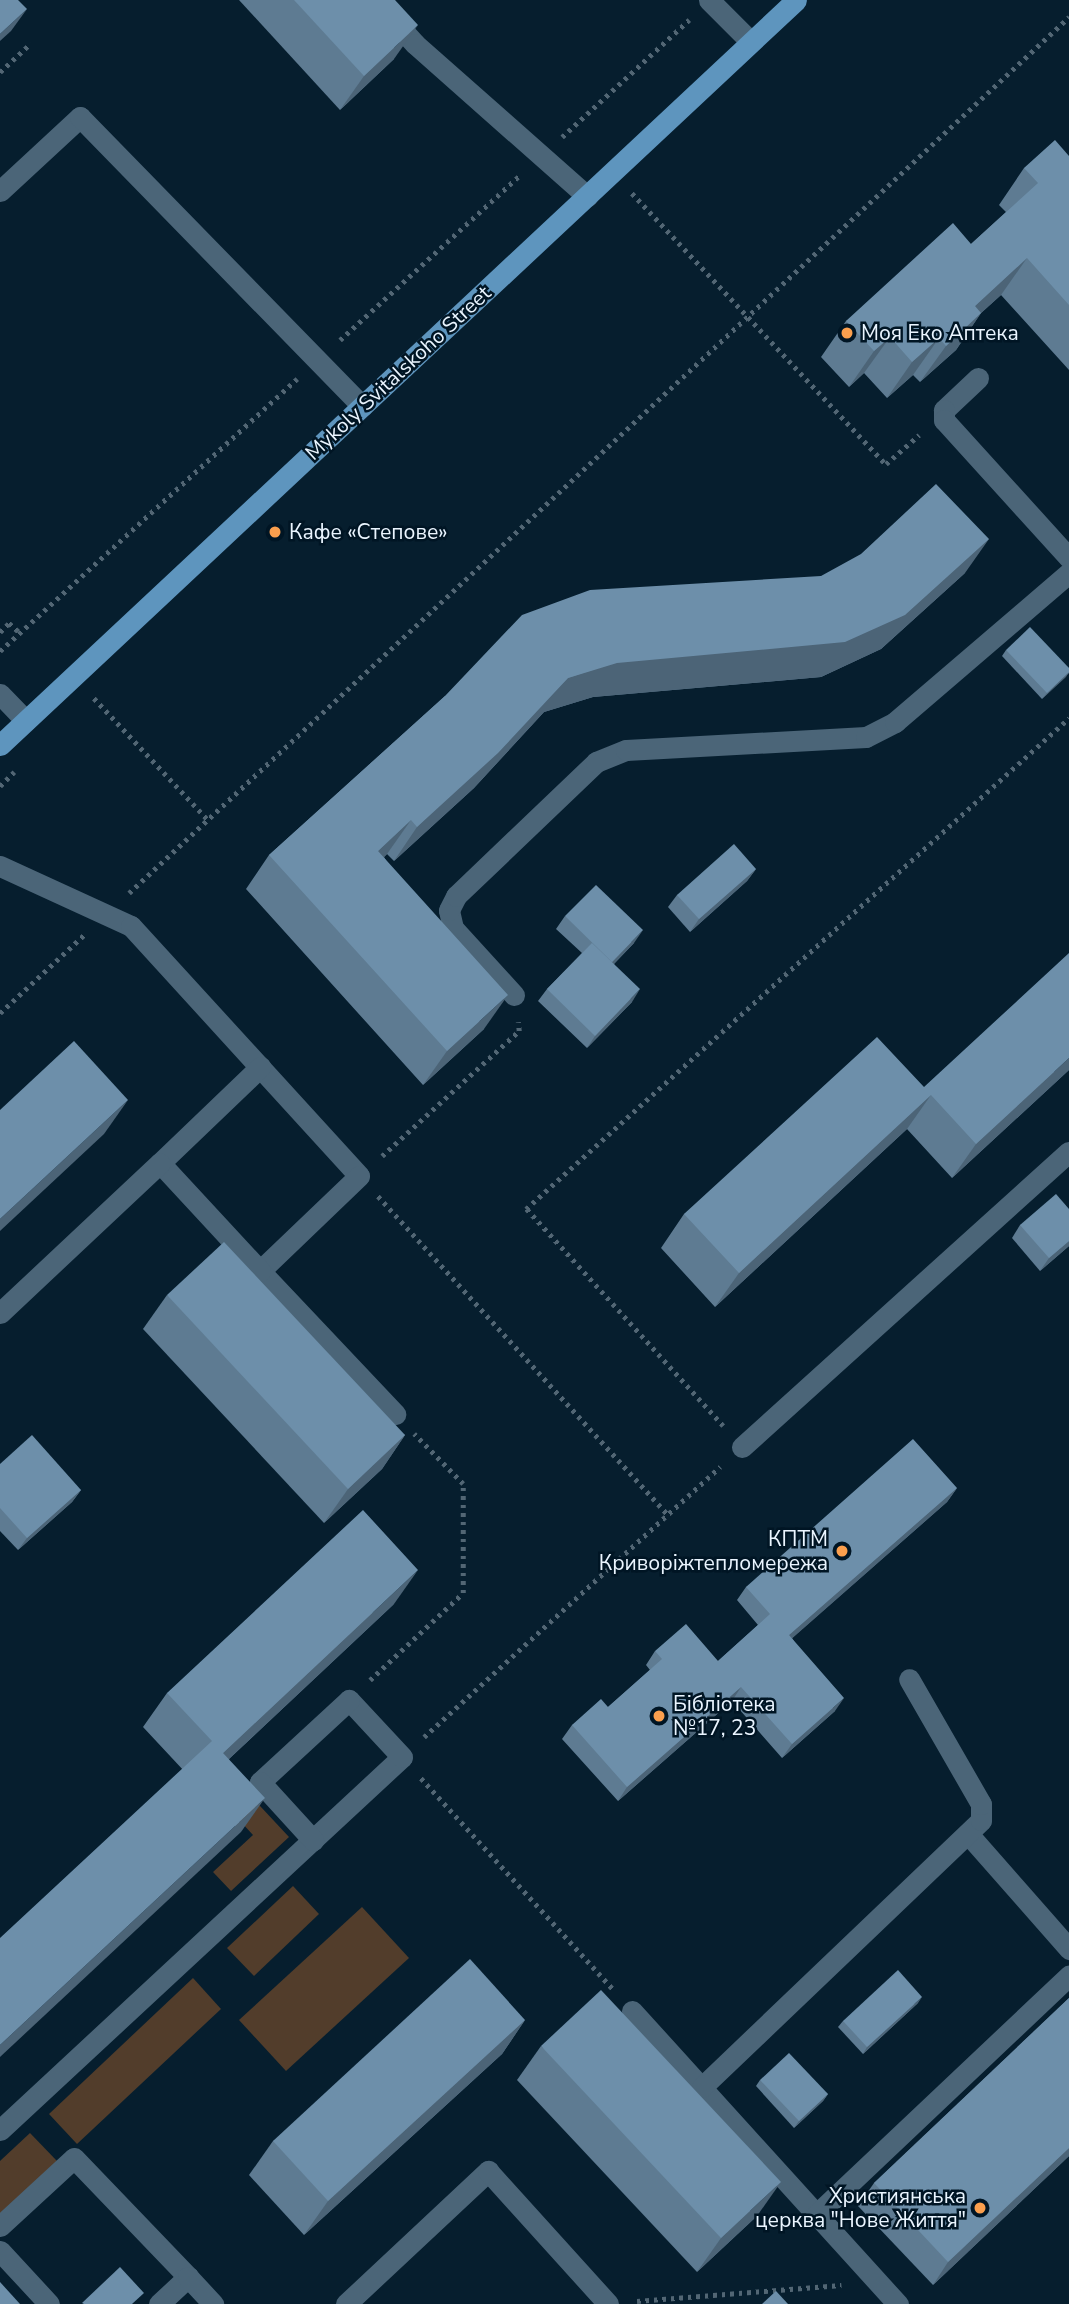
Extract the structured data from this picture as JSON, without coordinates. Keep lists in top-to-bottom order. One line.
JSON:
{"streets":{"main road":["Mykoly Svitalskoho Street"]},"places":["Моя Еко Аптека","Кафе «Степове»","КПТМ Криворіжтепломережа","Бібліотека №17, 23","Християнська церква \"Нове Життя\""]}
